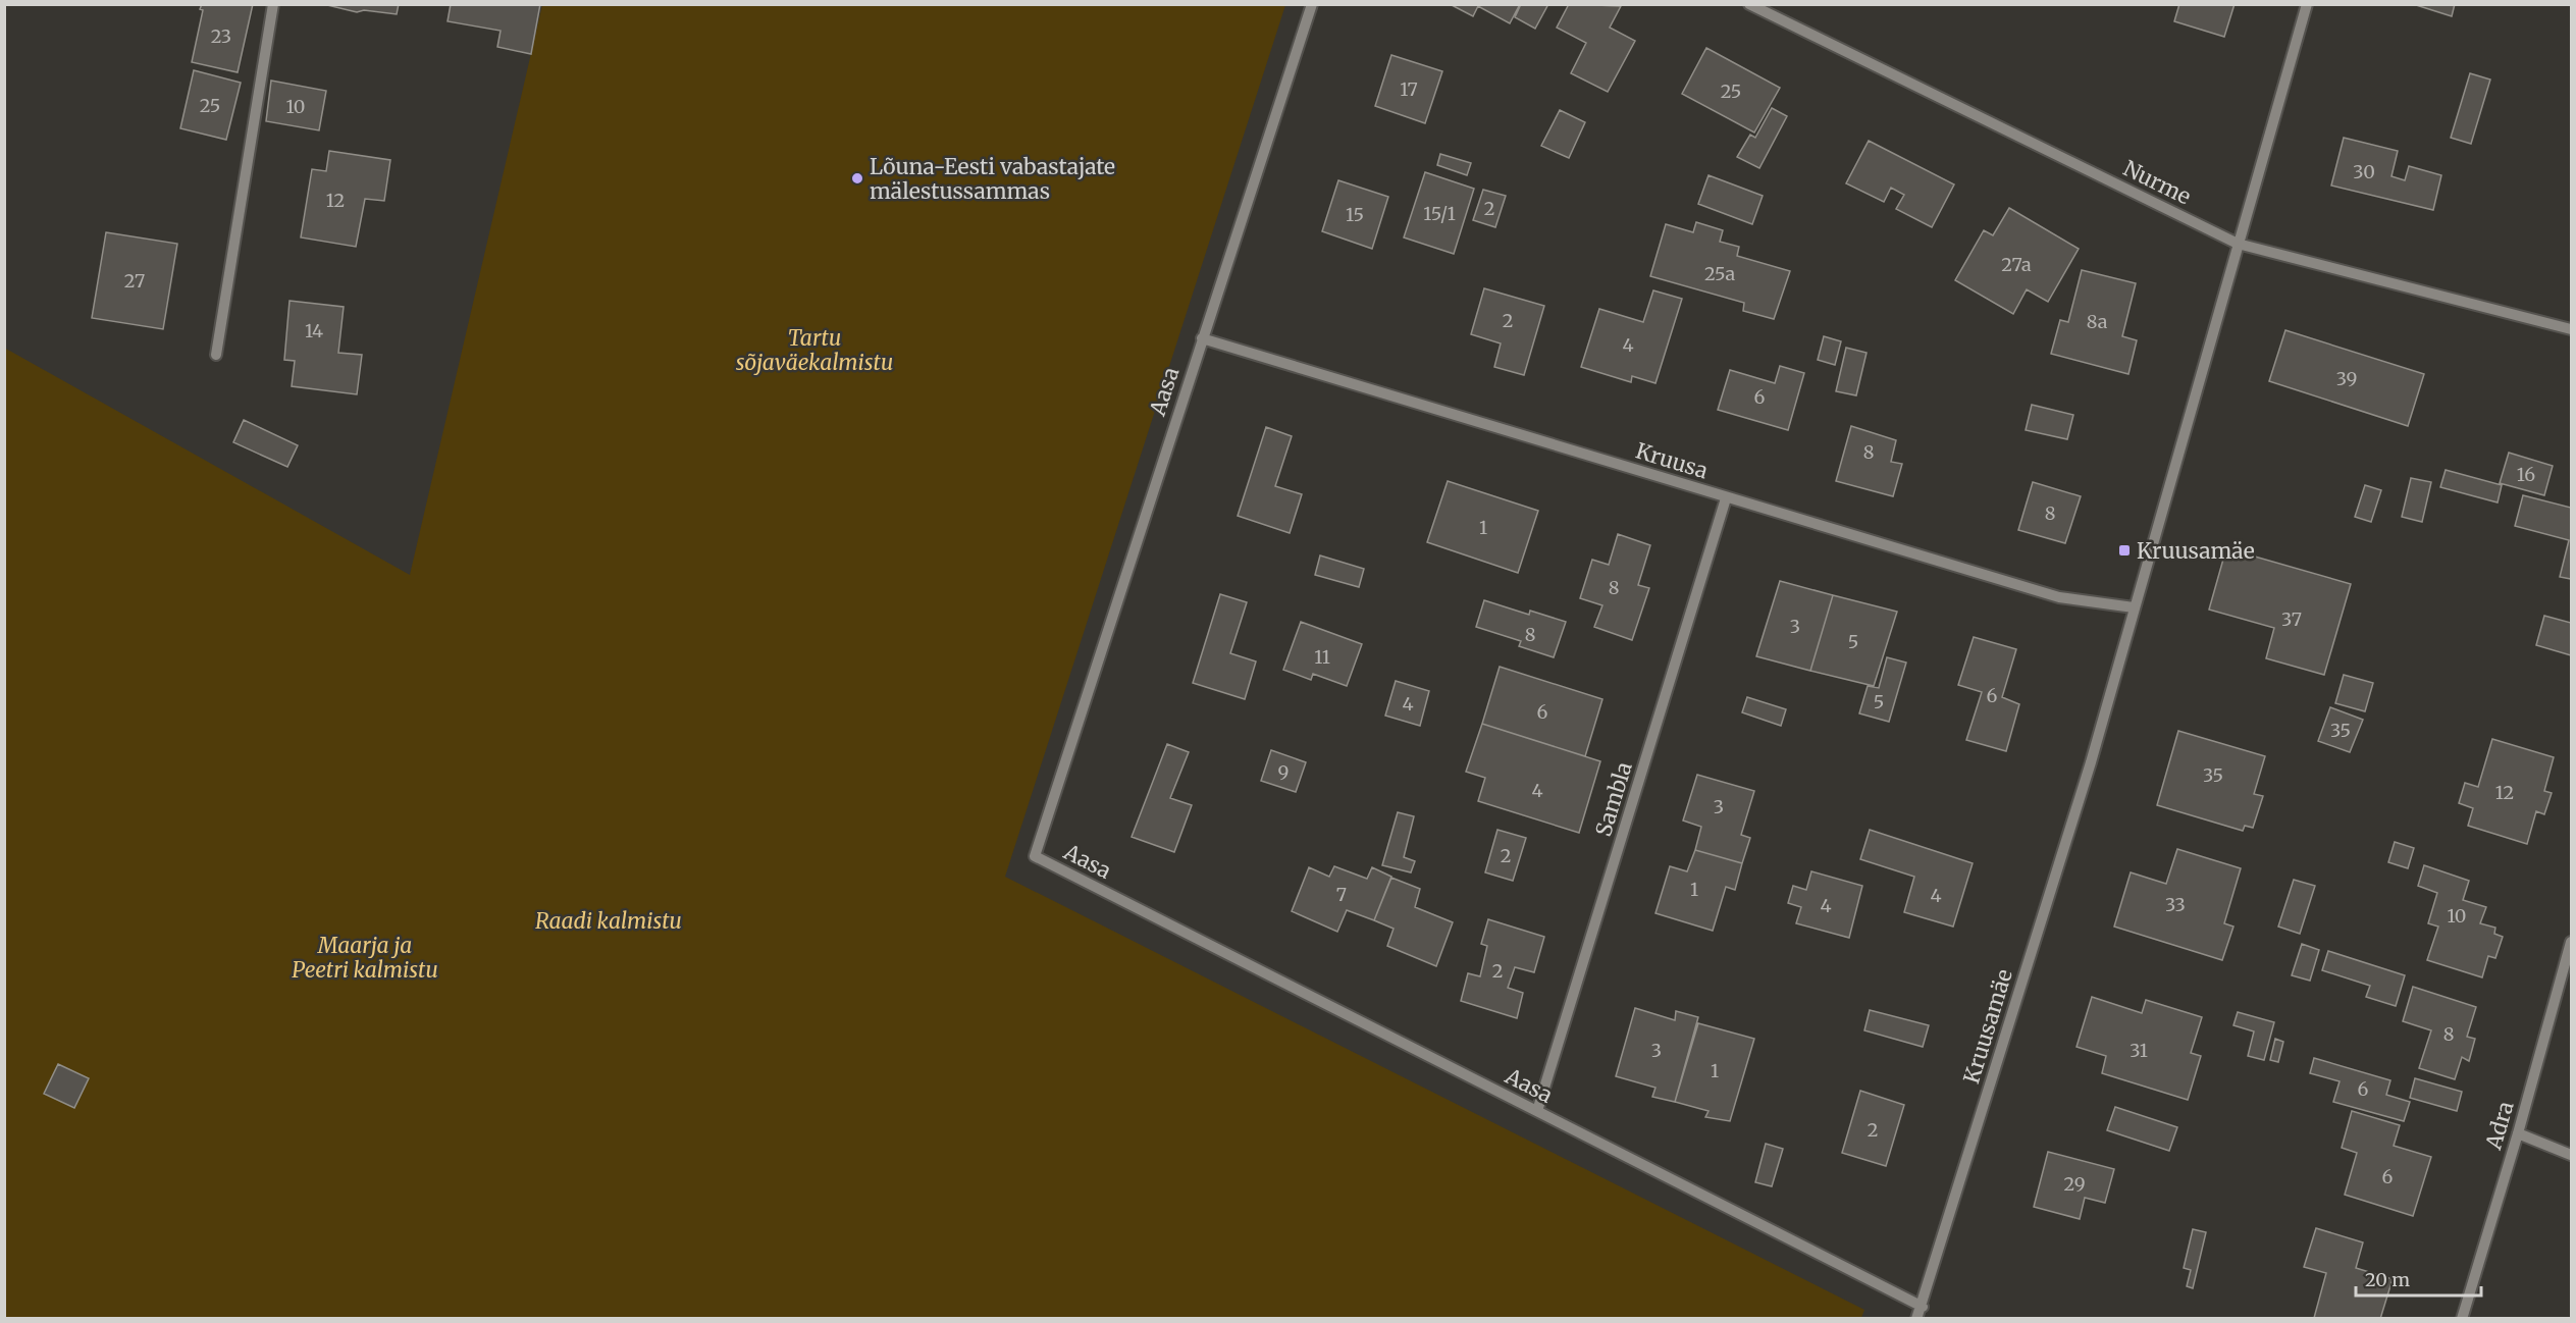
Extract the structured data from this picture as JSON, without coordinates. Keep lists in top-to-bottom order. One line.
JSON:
{"streets":{"street":["Nurme","Aasa","Kruusa","Sambla","Kruusamäe","Adra"]},"crossings":[["Nurme","Kruusamäe"],["Aasa","Kruusa"],["Aasa","Sambla"],["Aasa","Kruusamäe"],["Kruusa","Sambla"],["Kruusa","Kruusamäe"]],"parks":["Tartu sõjaväekalmistu","Raadi kalmistu","Maarja ja Peetri kalmistu"],"places":{"other":["Lõuna-Eesti vabastajate mälestussammas"],"transit":["Kruusamäe"]},"house_numbers":["23","17","25","25","10","30","12","2","15/1","15","27a","25a","27","2","8a","14","4","39","6","8","16","8","1","8","37","3","8","5","11","6","5","4","6","35","9","35","4","12","3","2","1","7","4","33","4","10","2","8","3","31","1","6","2","6","29"],"scale_bar":"20 m"}
